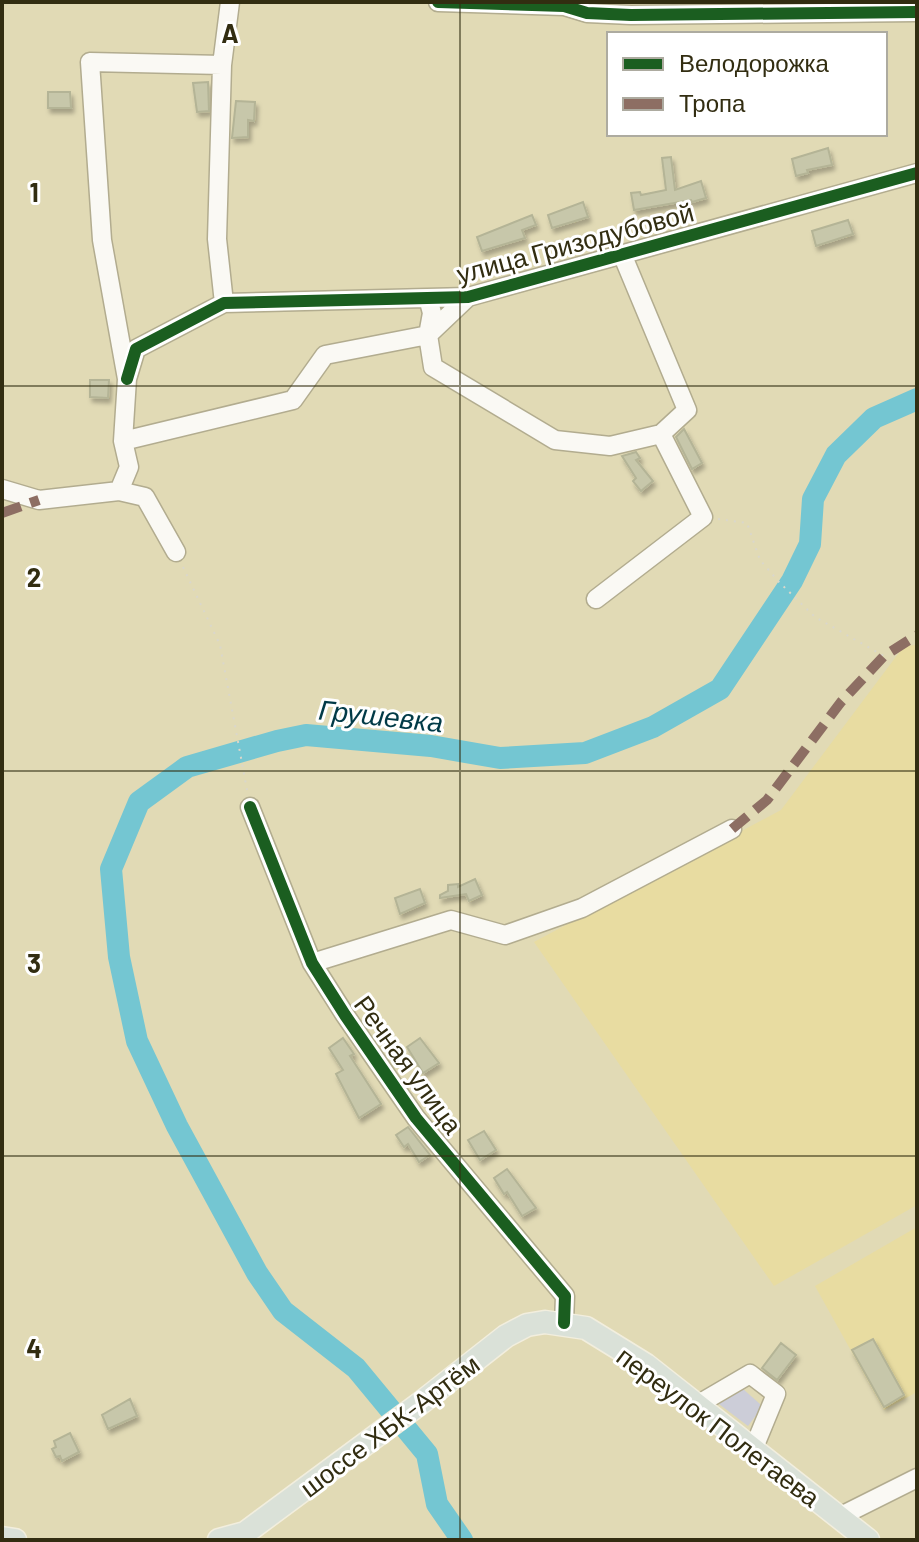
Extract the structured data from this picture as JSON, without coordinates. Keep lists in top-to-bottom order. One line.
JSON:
{"streets":{"main road":["шоссе ХБК-Артём","переулок Полетаева"],"street":["улица Гризодубовой","Речная улица"]},"crossings":[["Речная улица","шоссе ХБК-Артём"],["Речная улица","переулок Полетаева"],["шоссе ХБК-Артём","переулок Полетаева"]],"water":["Грушевка"],"legend":["Велодорожка","Тропа"],"grid":{"columns":["A"],"rows":["1","2","3","4"]}}
